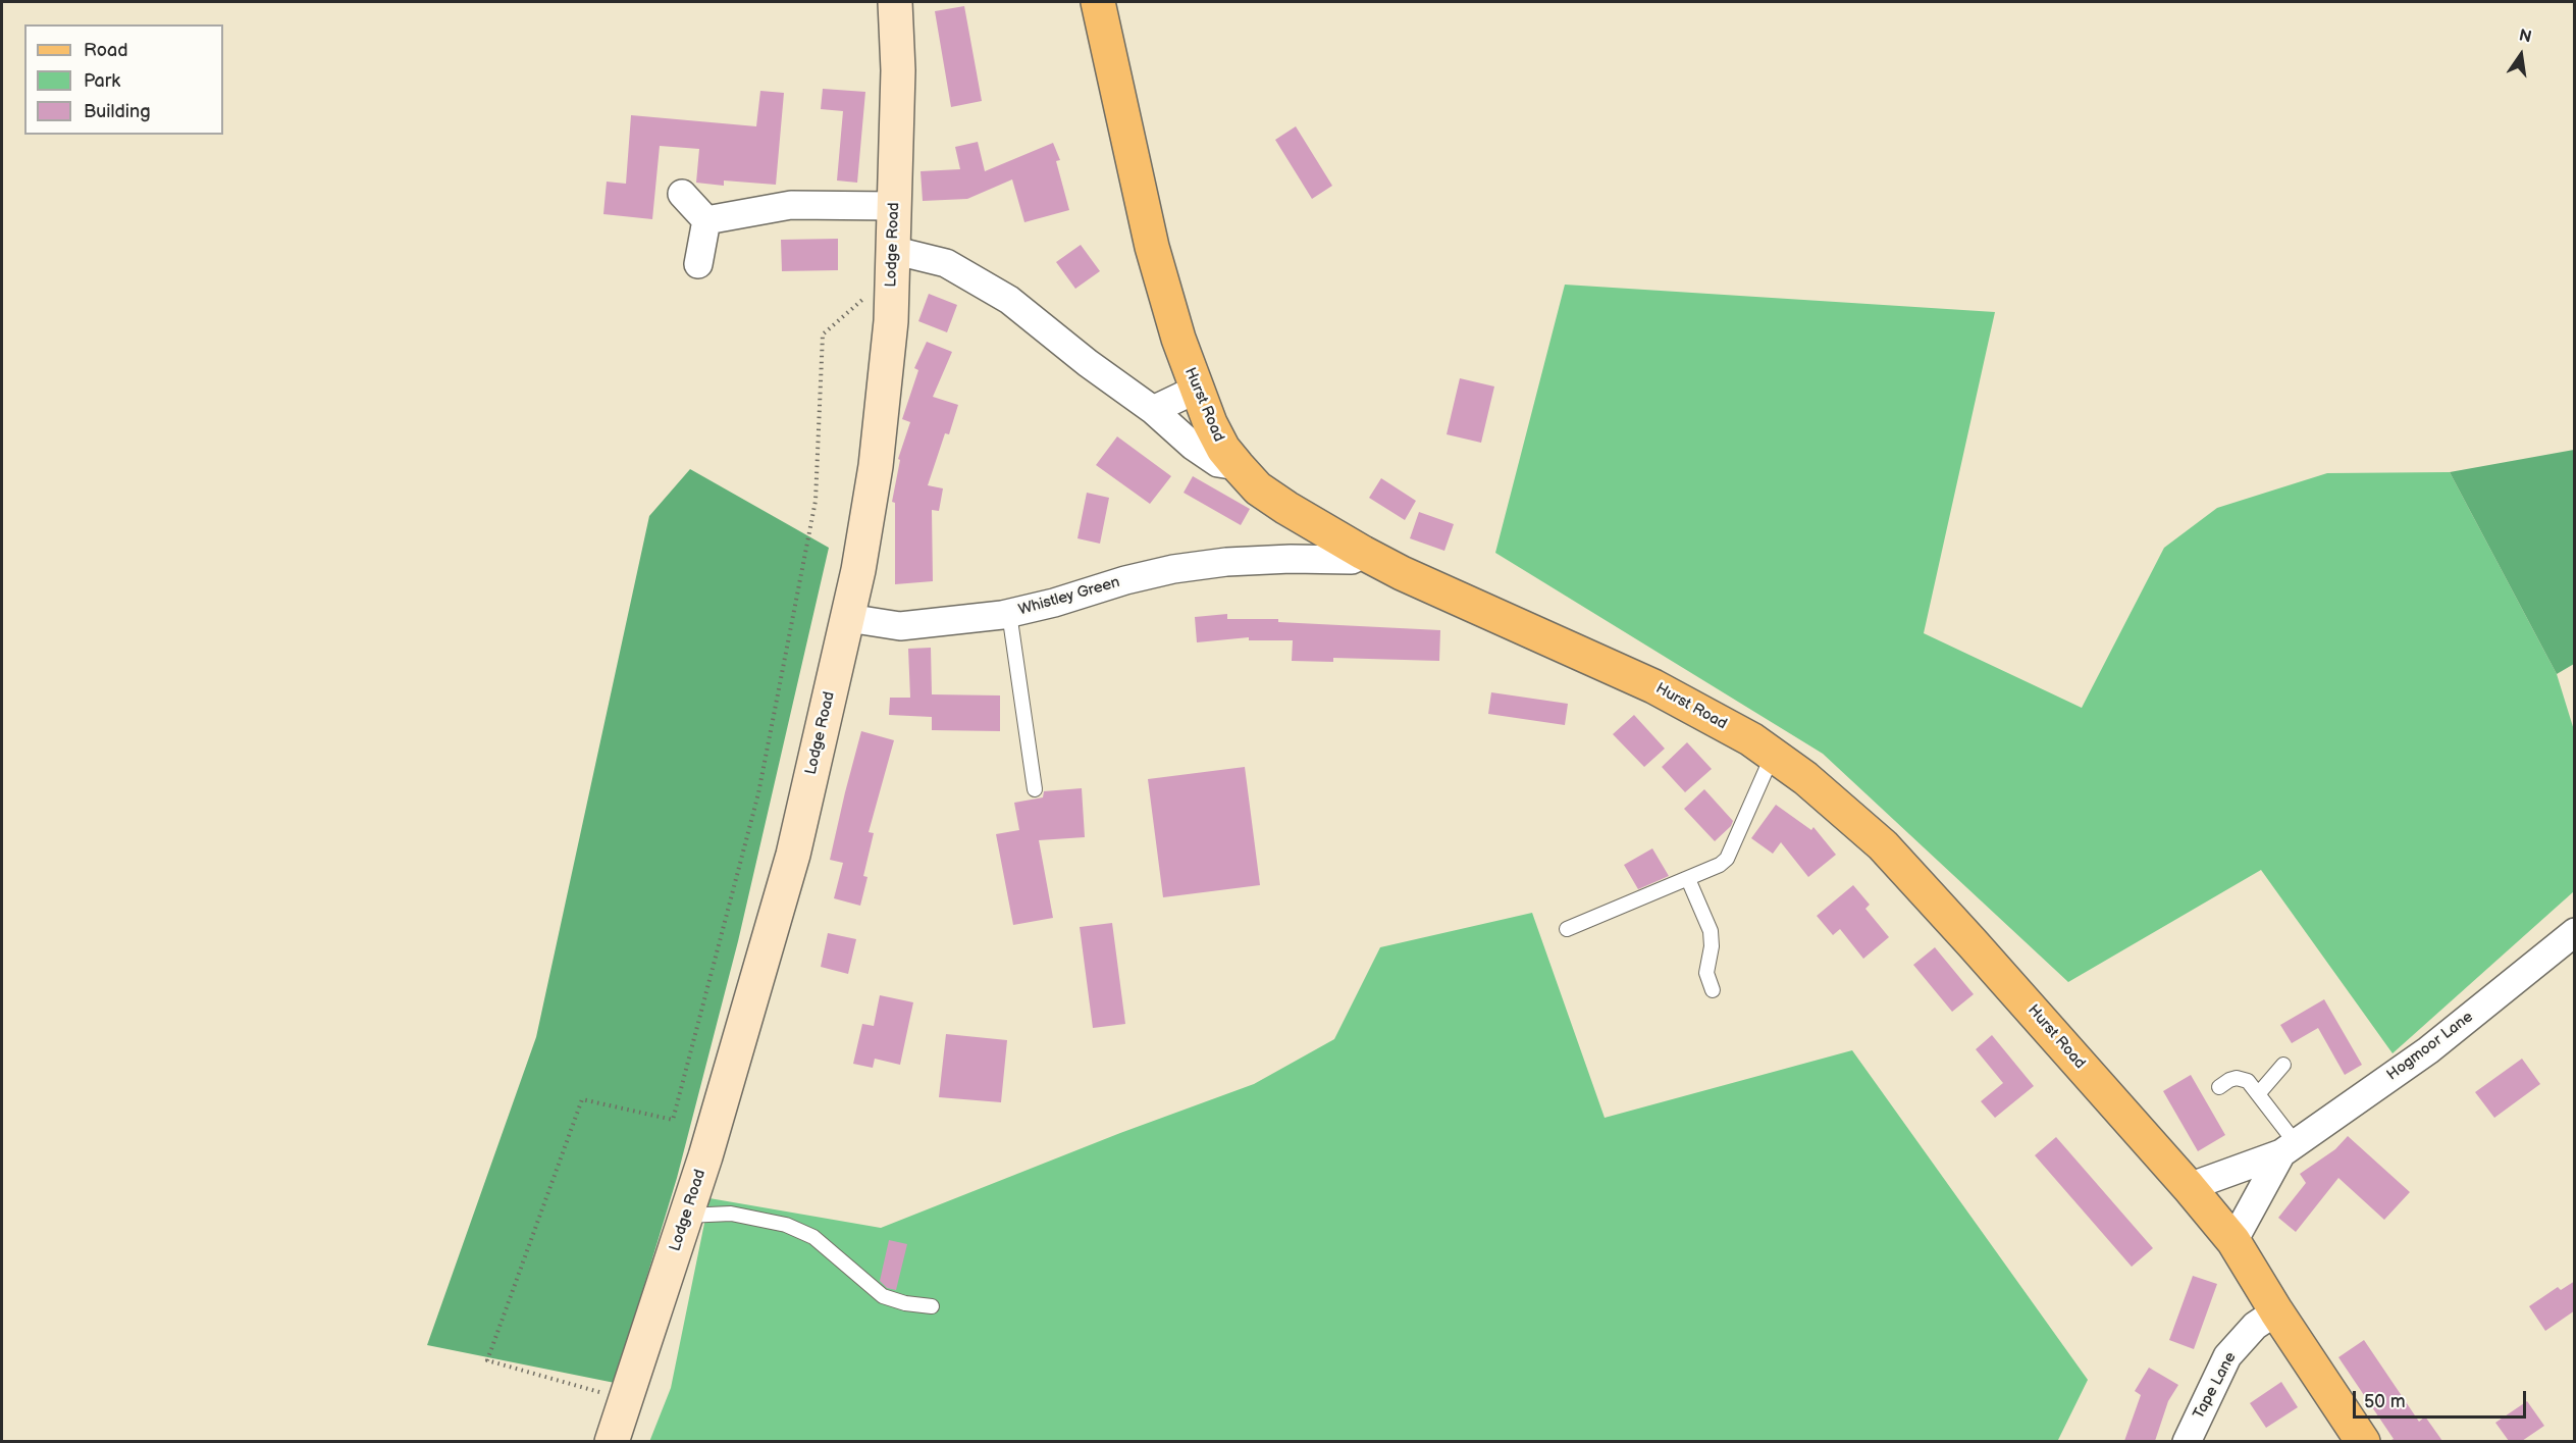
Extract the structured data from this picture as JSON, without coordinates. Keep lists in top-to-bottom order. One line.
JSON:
{"streets":{"main road":["Lodge Road","Hurst Road"],"street":["Whistley Green","Hogmoor Lane","Tape Lane"]},"crossings":[["Lodge Road","Whistley Green"],["Hurst Road","Whistley Green"],["Hurst Road","Hogmoor Lane"],["Hurst Road","Tape Lane"]],"legend":["Road","Park","Building"],"scale_bar":"50 m","north":"top"}
